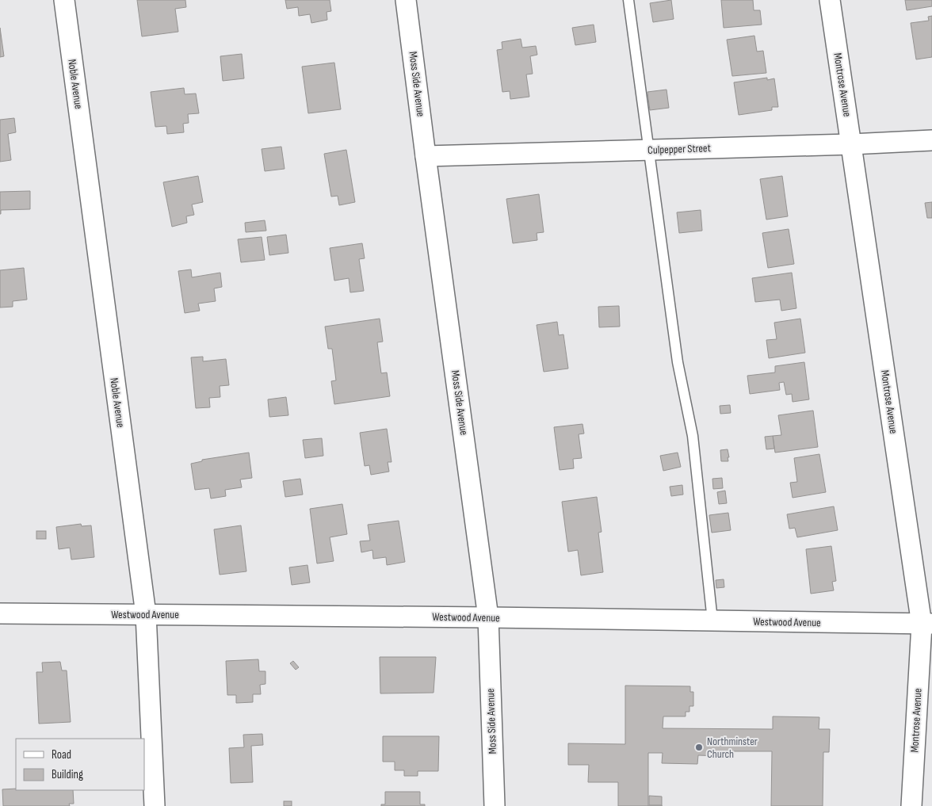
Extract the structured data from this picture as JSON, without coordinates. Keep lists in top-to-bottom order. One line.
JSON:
{"streets":{"street":["Noble Avenue","Moss Side Avenue","Montrose Avenue","Culpepper Street","Westwood Avenue"]},"crossings":[["Noble Avenue","Westwood Avenue"],["Moss Side Avenue","Culpepper Street"],["Moss Side Avenue","Westwood Avenue"],["Montrose Avenue","Culpepper Street"],["Montrose Avenue","Westwood Avenue"]],"places":["Northminster Church"],"legend":["Road","Building"]}
